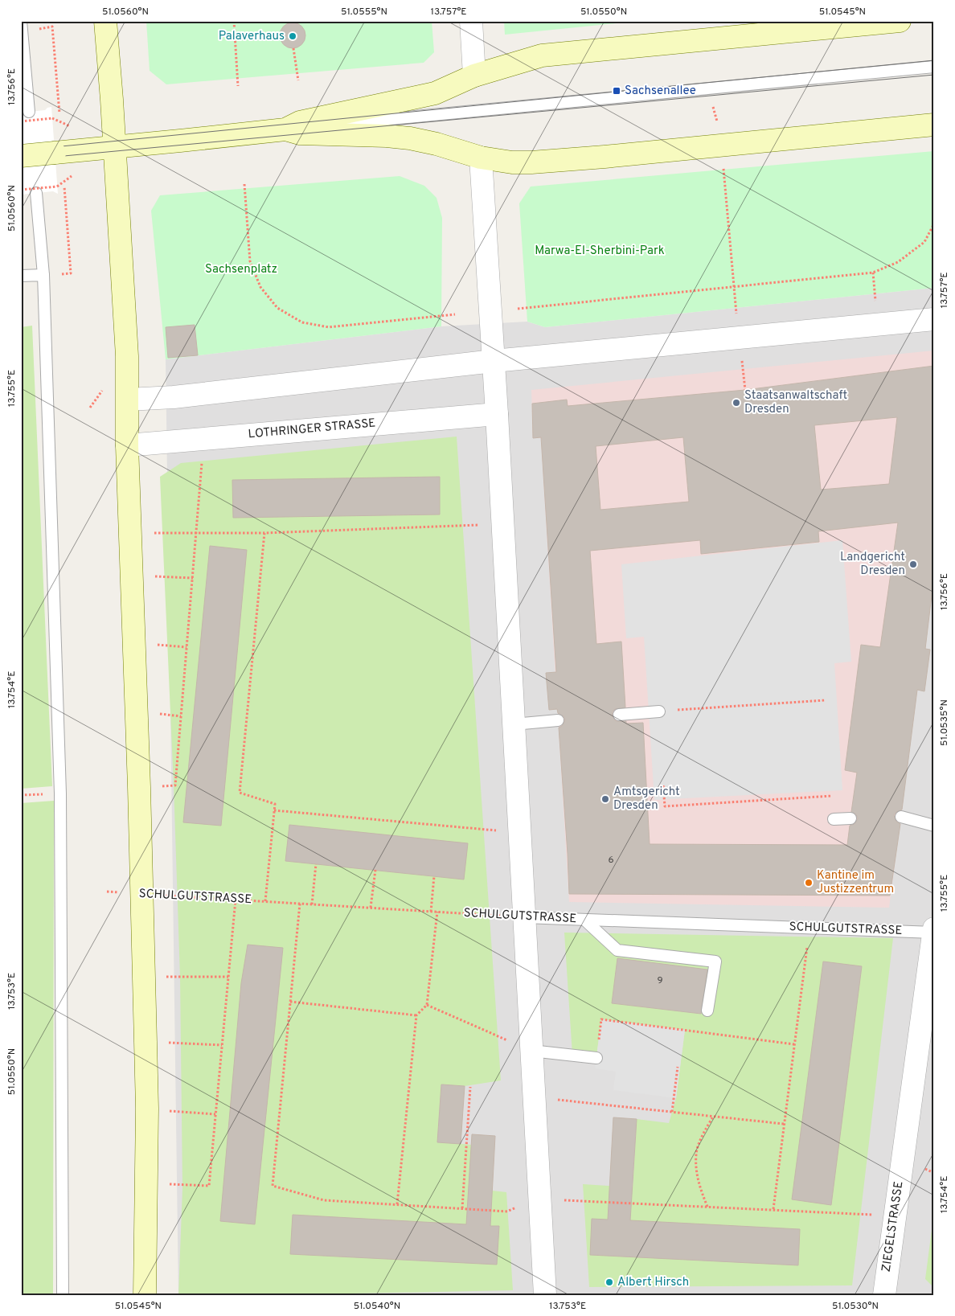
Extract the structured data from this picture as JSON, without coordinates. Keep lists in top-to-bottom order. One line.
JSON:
{"streets":{"street":["LOTHRINGER STRASSE","ZIEGELSTRASSE"],"lane":["SCHULGUTSTRASSE"]},"crossings":[["SCHULGUTSTRASSE","ZIEGELSTRASSE"]],"parks":["Marwa-El-Sherbini-Park","Sachsenplatz"],"places":{"other":["Palaverhaus","Staatsanwaltschaft Dresden","Landgericht Dresden","Amtsgericht Dresden","Kantine im Justizzentrum","Albert Hirsch"],"transit":["Sachsenallee"]},"house_numbers":["6","9"],"coordinates":["51.0560°N","51.0555°N","13.757°E","51.0550°N","51.0545°N","13.756°E","13.755°E","13.754°E","51.0535°N","13.753°E","51.0540°N","51.0530°N"]}
